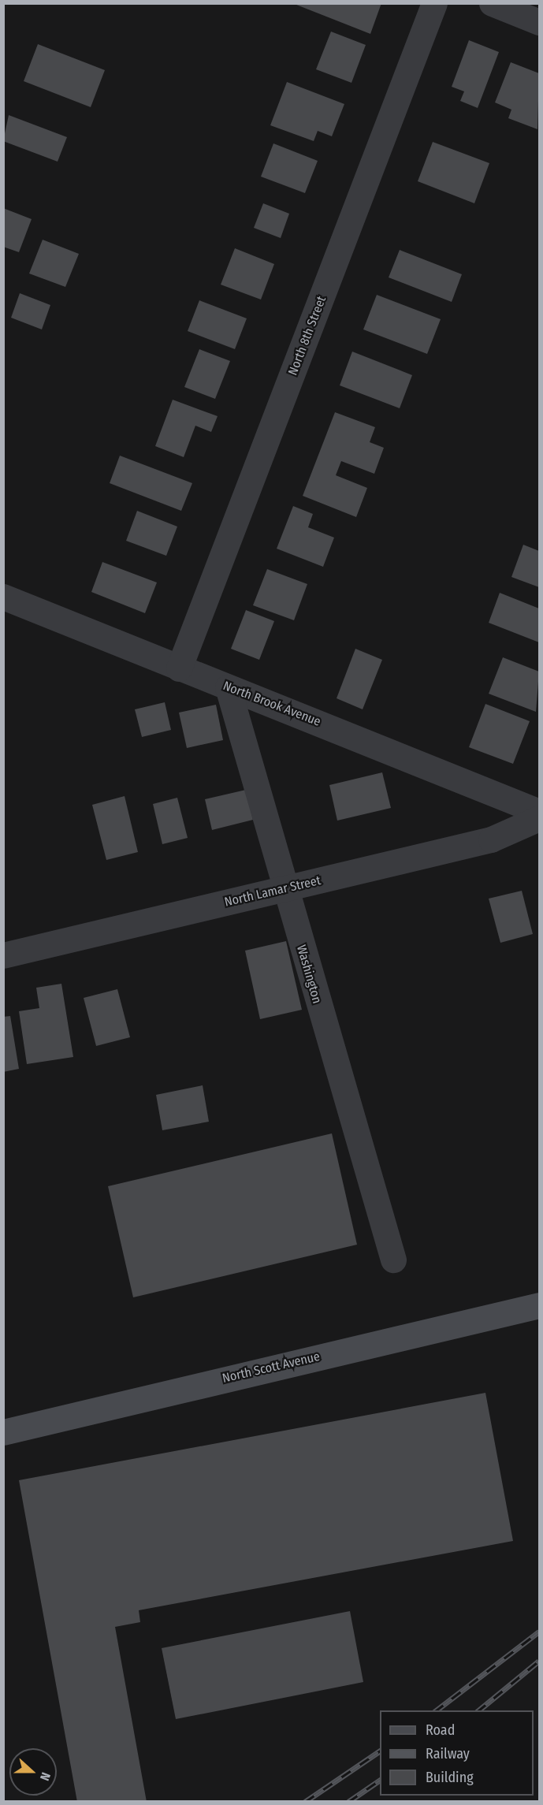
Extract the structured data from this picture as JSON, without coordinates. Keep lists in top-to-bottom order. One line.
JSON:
{"streets":{"main road":["North Scott Avenue"],"street":["North 8th Street","North Brook Avenue","North Lamar Street","Washington"]},"crossings":[["North 8th Street","North Brook Avenue"],["North Brook Avenue","Washington"],["North Lamar Street","Washington"]],"legend":["Road","Railway","Building"],"north":"right"}
